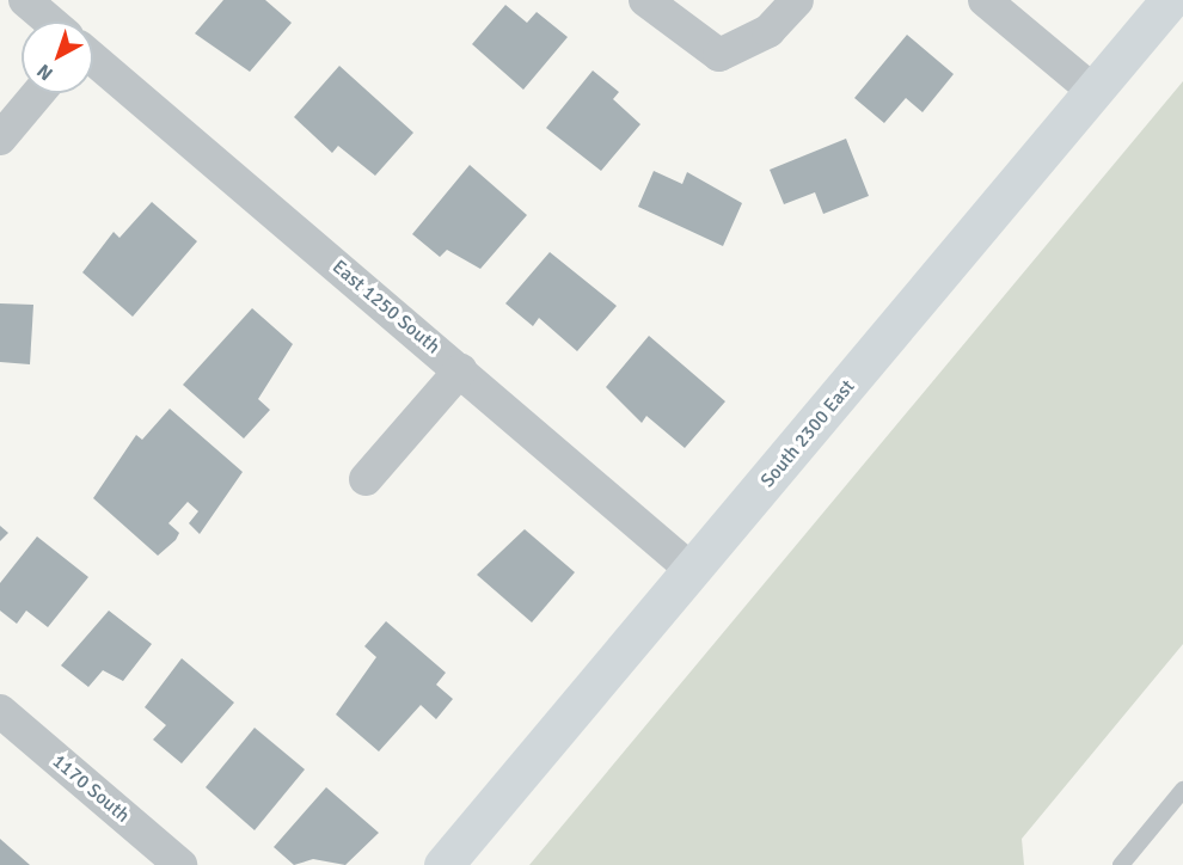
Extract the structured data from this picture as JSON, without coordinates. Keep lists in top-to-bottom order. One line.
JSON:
{"streets":{"street":["East 1250 South","South 2300 East","1170 South"]},"crossings":[["East 1250 South","South 2300 East"]],"north":"bottom left"}
